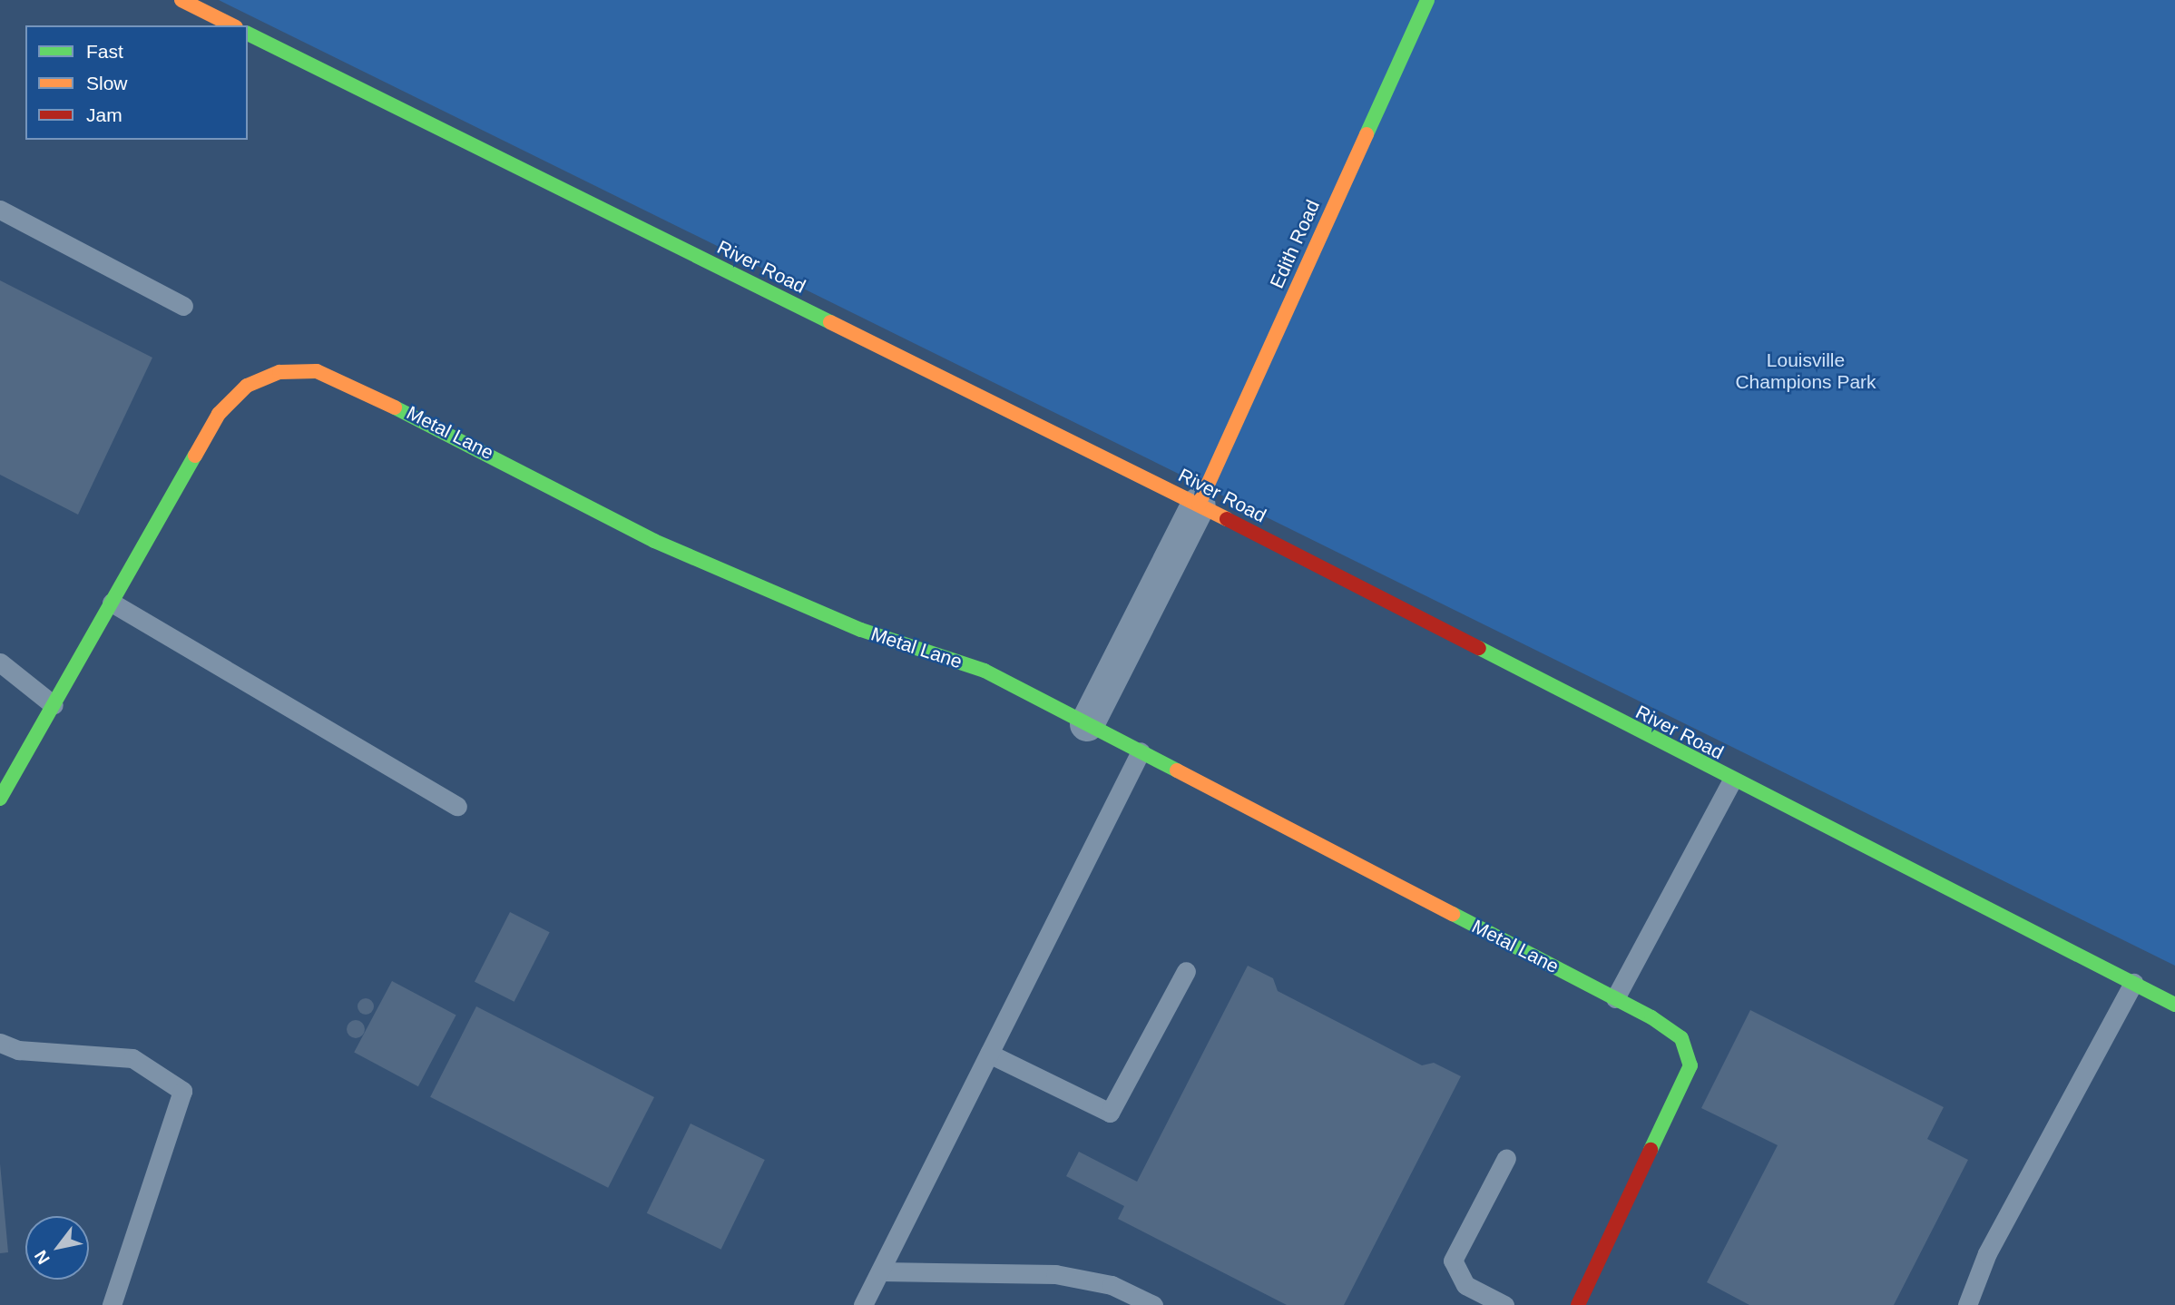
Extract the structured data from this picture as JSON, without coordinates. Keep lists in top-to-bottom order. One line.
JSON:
{"streets":{"street":["Edith Road","River Road","Metal Lane"]},"crossings":[["Edith Road","River Road"]],"parks":["Louisville Champions Park"],"legend":["Fast","Slow","Jam"],"north":"bottom left"}
